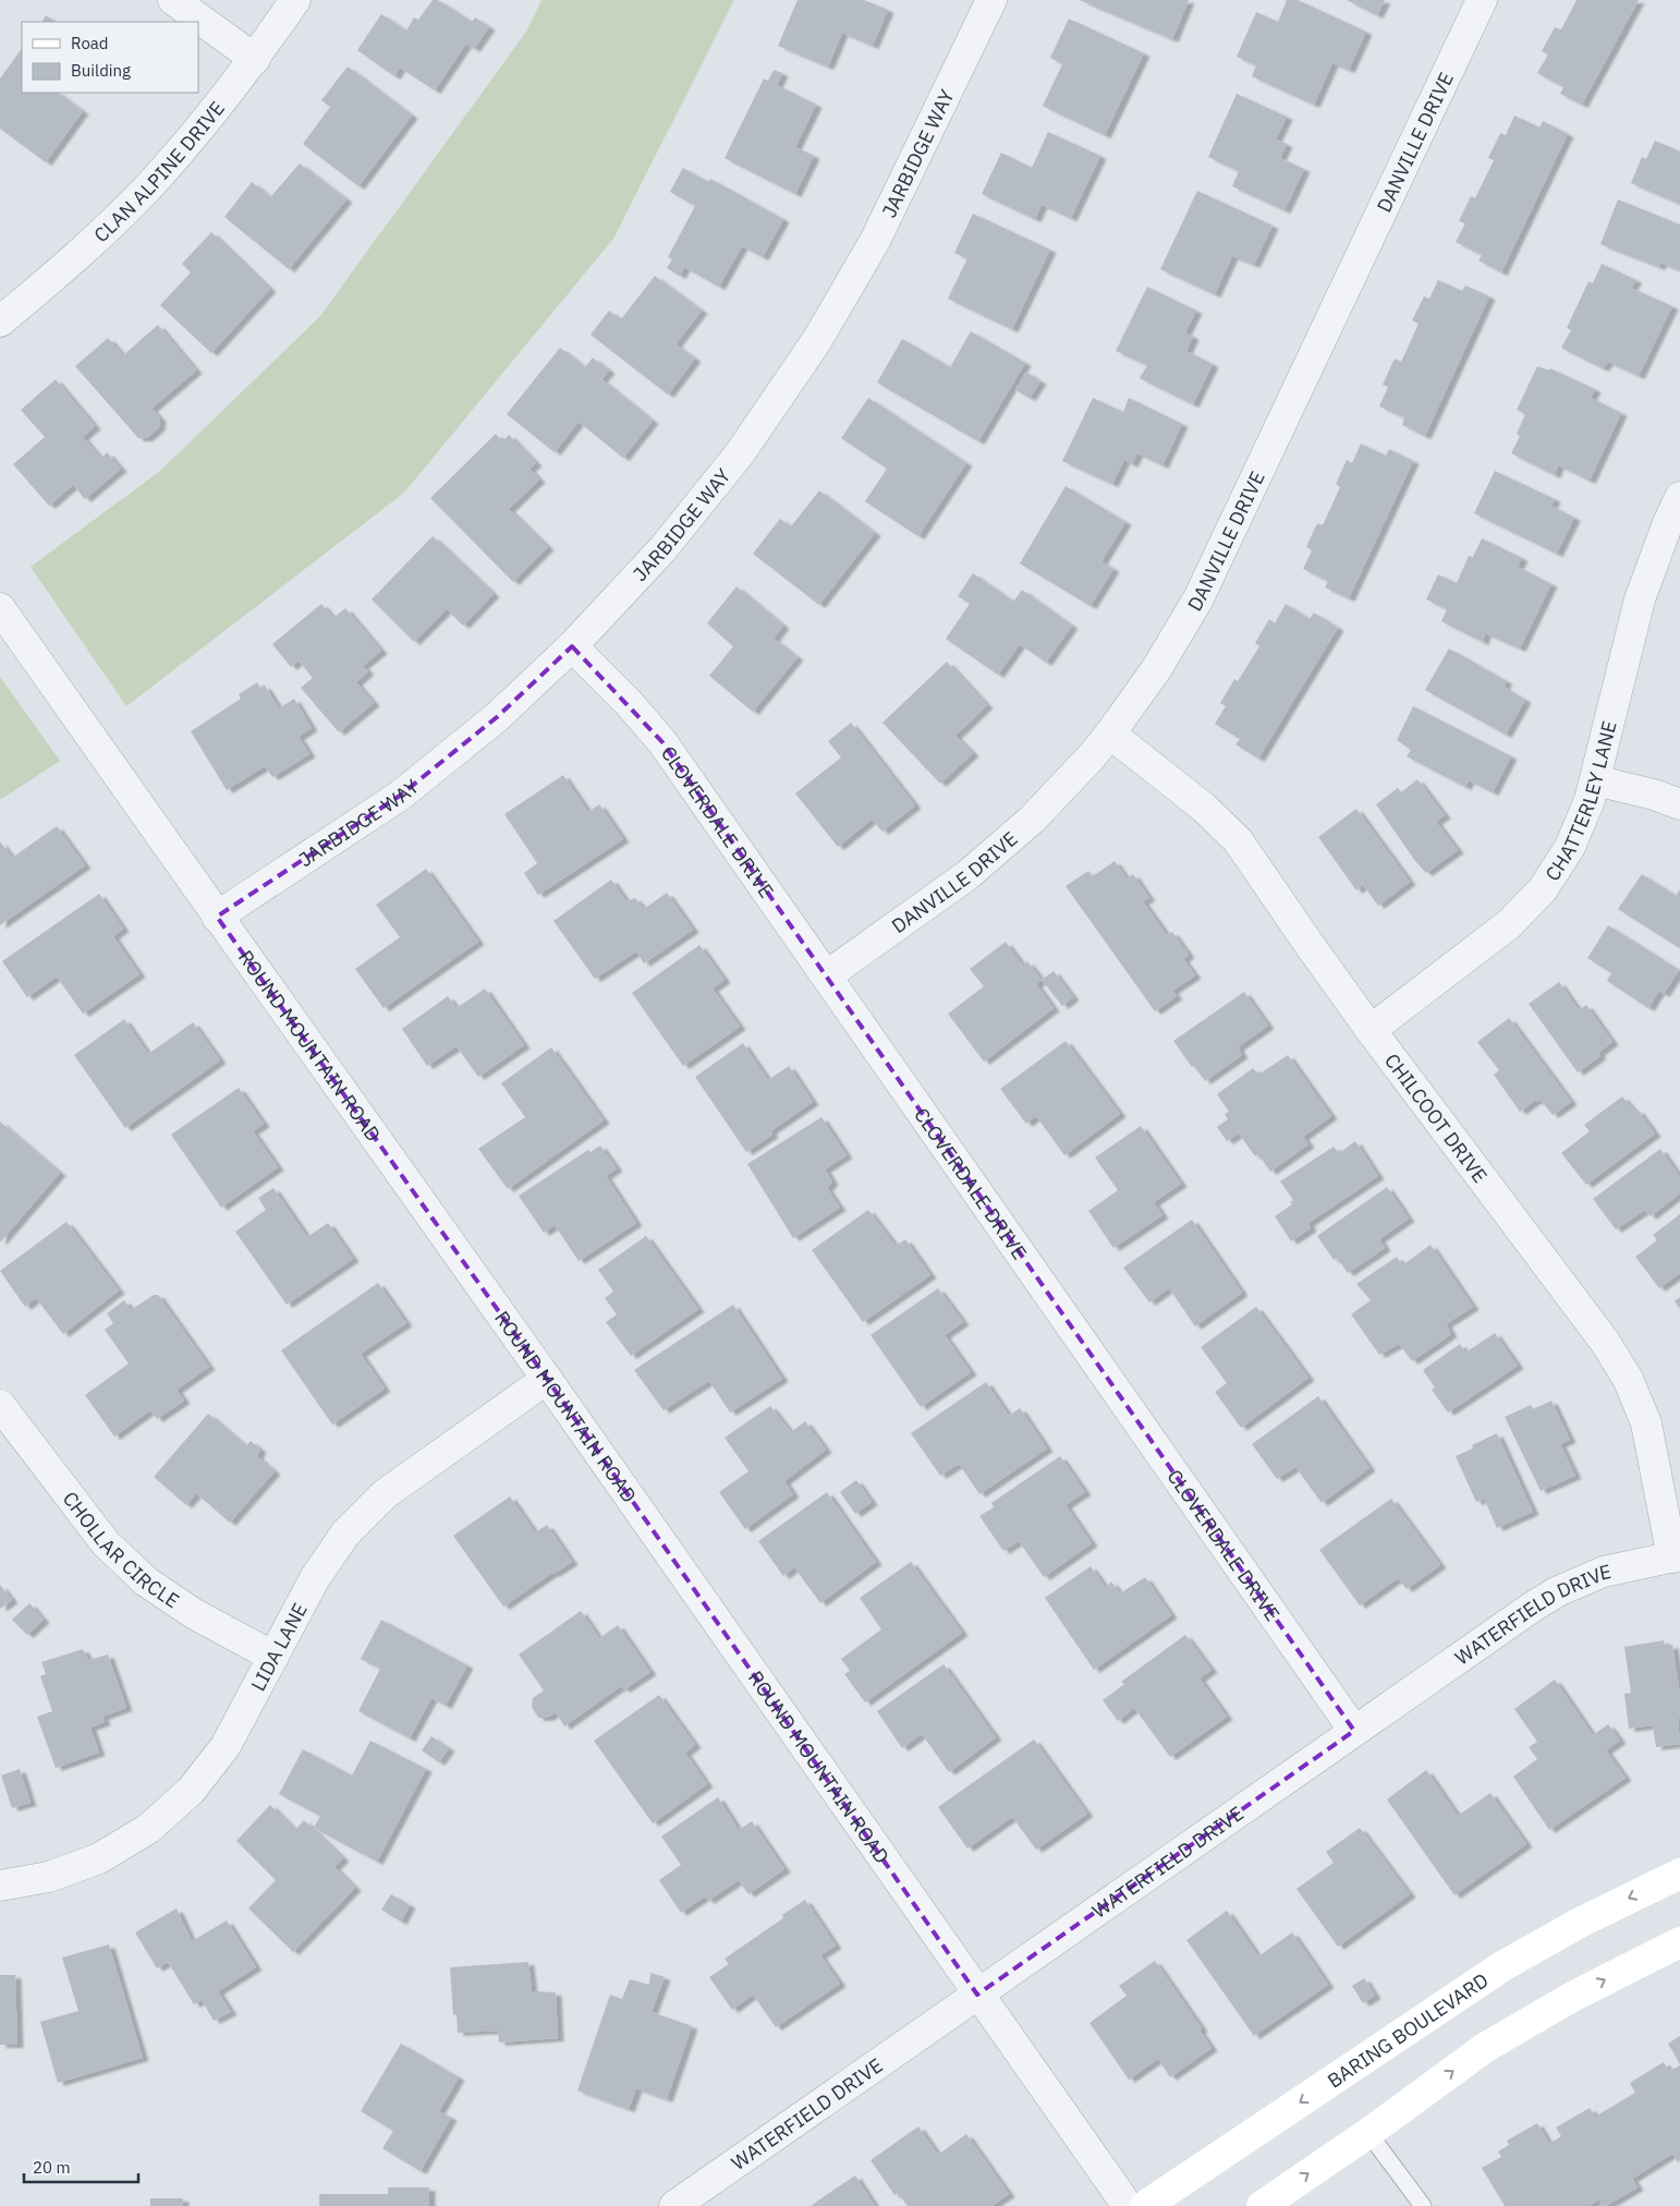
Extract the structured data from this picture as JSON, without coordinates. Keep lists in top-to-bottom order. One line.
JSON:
{"streets":{"main road":["BARING BOULEVARD"],"street":["DANVILLE DRIVE","JARBIDGE WAY","CLAN ALPINE DRIVE","CHATTERLEY LANE","CLOVERDALE DRIVE","ROUND MOUNTAIN ROAD","CHILCOOT DRIVE","CHOLLAR CIRCLE","WATERFIELD DRIVE","LIDA LANE"]},"crossings":[["DANVILLE DRIVE","CLOVERDALE DRIVE"],["DANVILLE DRIVE","CHILCOOT DRIVE"],["JARBIDGE WAY","CLOVERDALE DRIVE"],["JARBIDGE WAY","ROUND MOUNTAIN ROAD"],["CHATTERLEY LANE","CHILCOOT DRIVE"],["CLOVERDALE DRIVE","WATERFIELD DRIVE"],["ROUND MOUNTAIN ROAD","WATERFIELD DRIVE"],["ROUND MOUNTAIN ROAD","LIDA LANE"],["CHILCOOT DRIVE","WATERFIELD DRIVE"],["CHOLLAR CIRCLE","LIDA LANE"]],"legend":["Road","Building"],"scale_bar":"20 m"}
